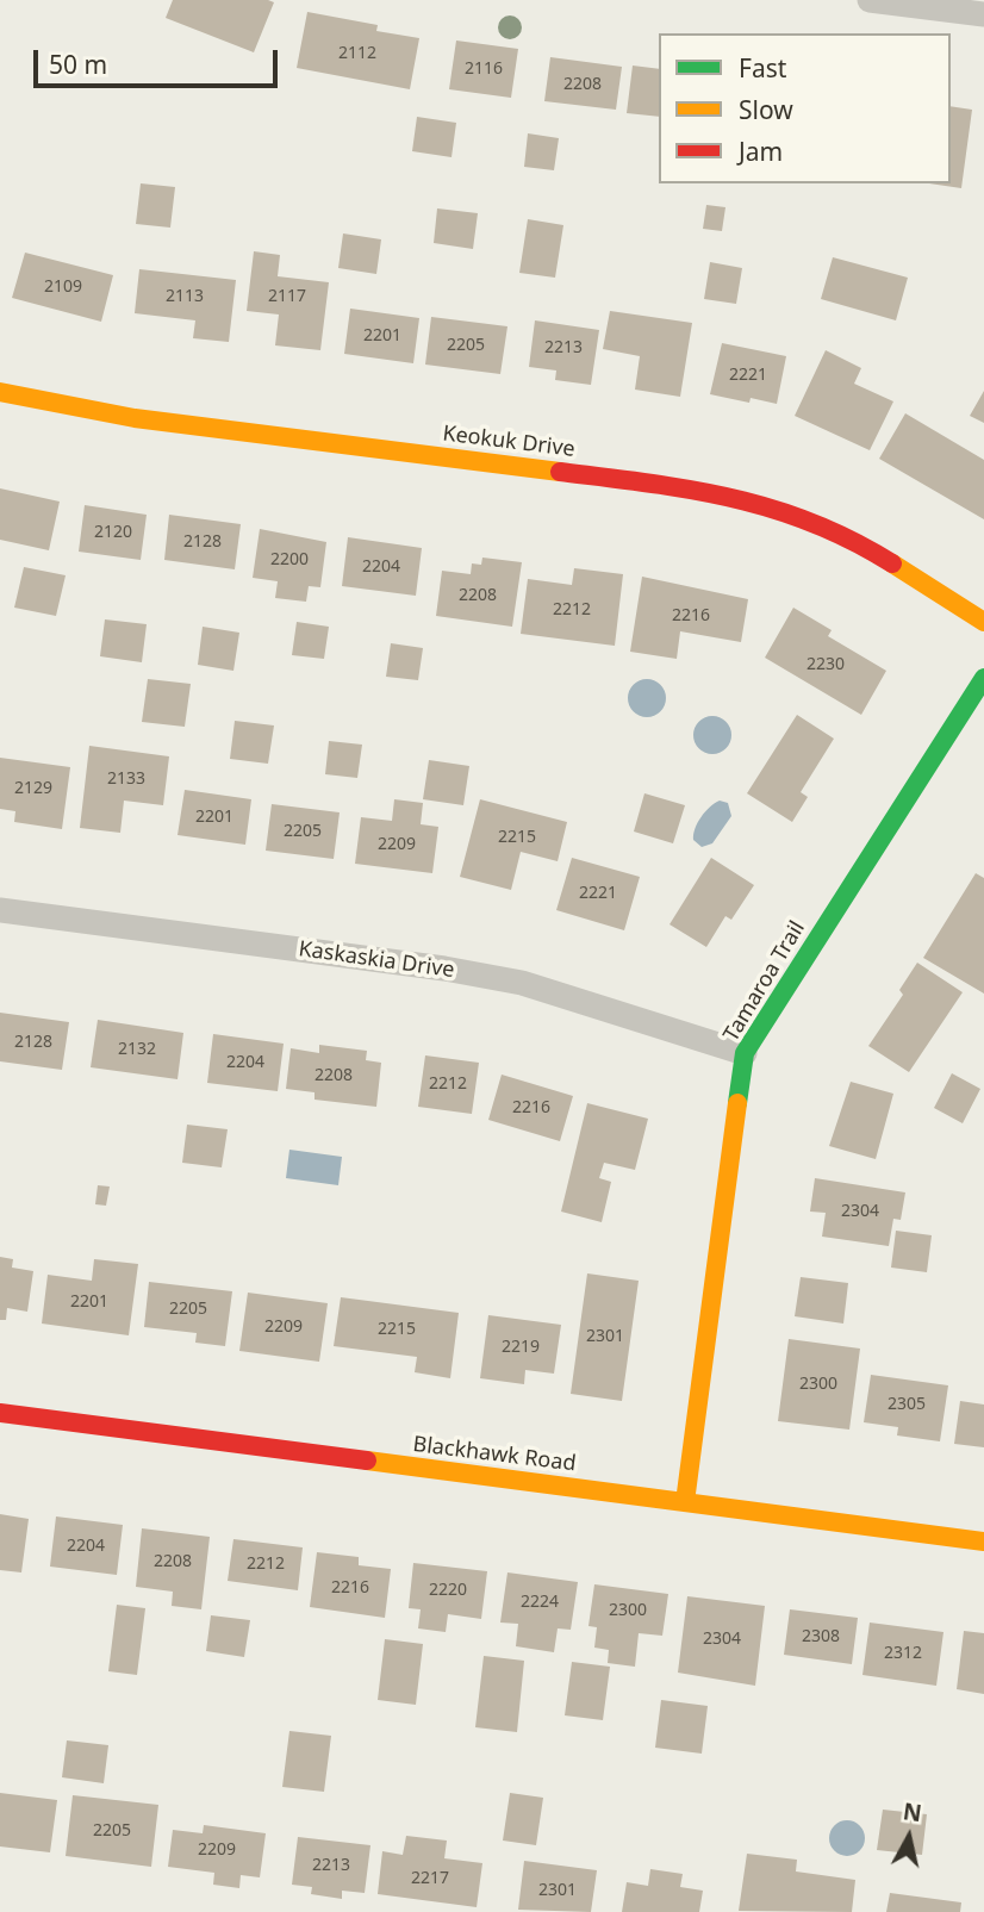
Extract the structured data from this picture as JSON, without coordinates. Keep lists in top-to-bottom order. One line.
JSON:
{"streets":{"street":["Keokuk Drive","Kaskaskia Drive","Tamaroa Trail","Blackhawk Road"]},"crossings":[["Kaskaskia Drive","Tamaroa Trail"],["Tamaroa Trail","Blackhawk Road"]],"house_numbers":["2112","2116","2208","2109","2113","2117","2201","2205","2213","2221","2120","2128","2200","2204","2208","2212","2216","2230","2133","2129","2201","2205","2215","2209","2221","2128","2132","2204","2208","2212","2216","2304","2201","2205","2209","2215","2301","2219","2300","2305","2204","2208","2212","2216","2220","2224","2300","2308","2304","2312","2205","2209","2213","2217","2301"],"legend":["Fast","Slow","Jam"],"scale_bar":"50 m","north":"top"}
